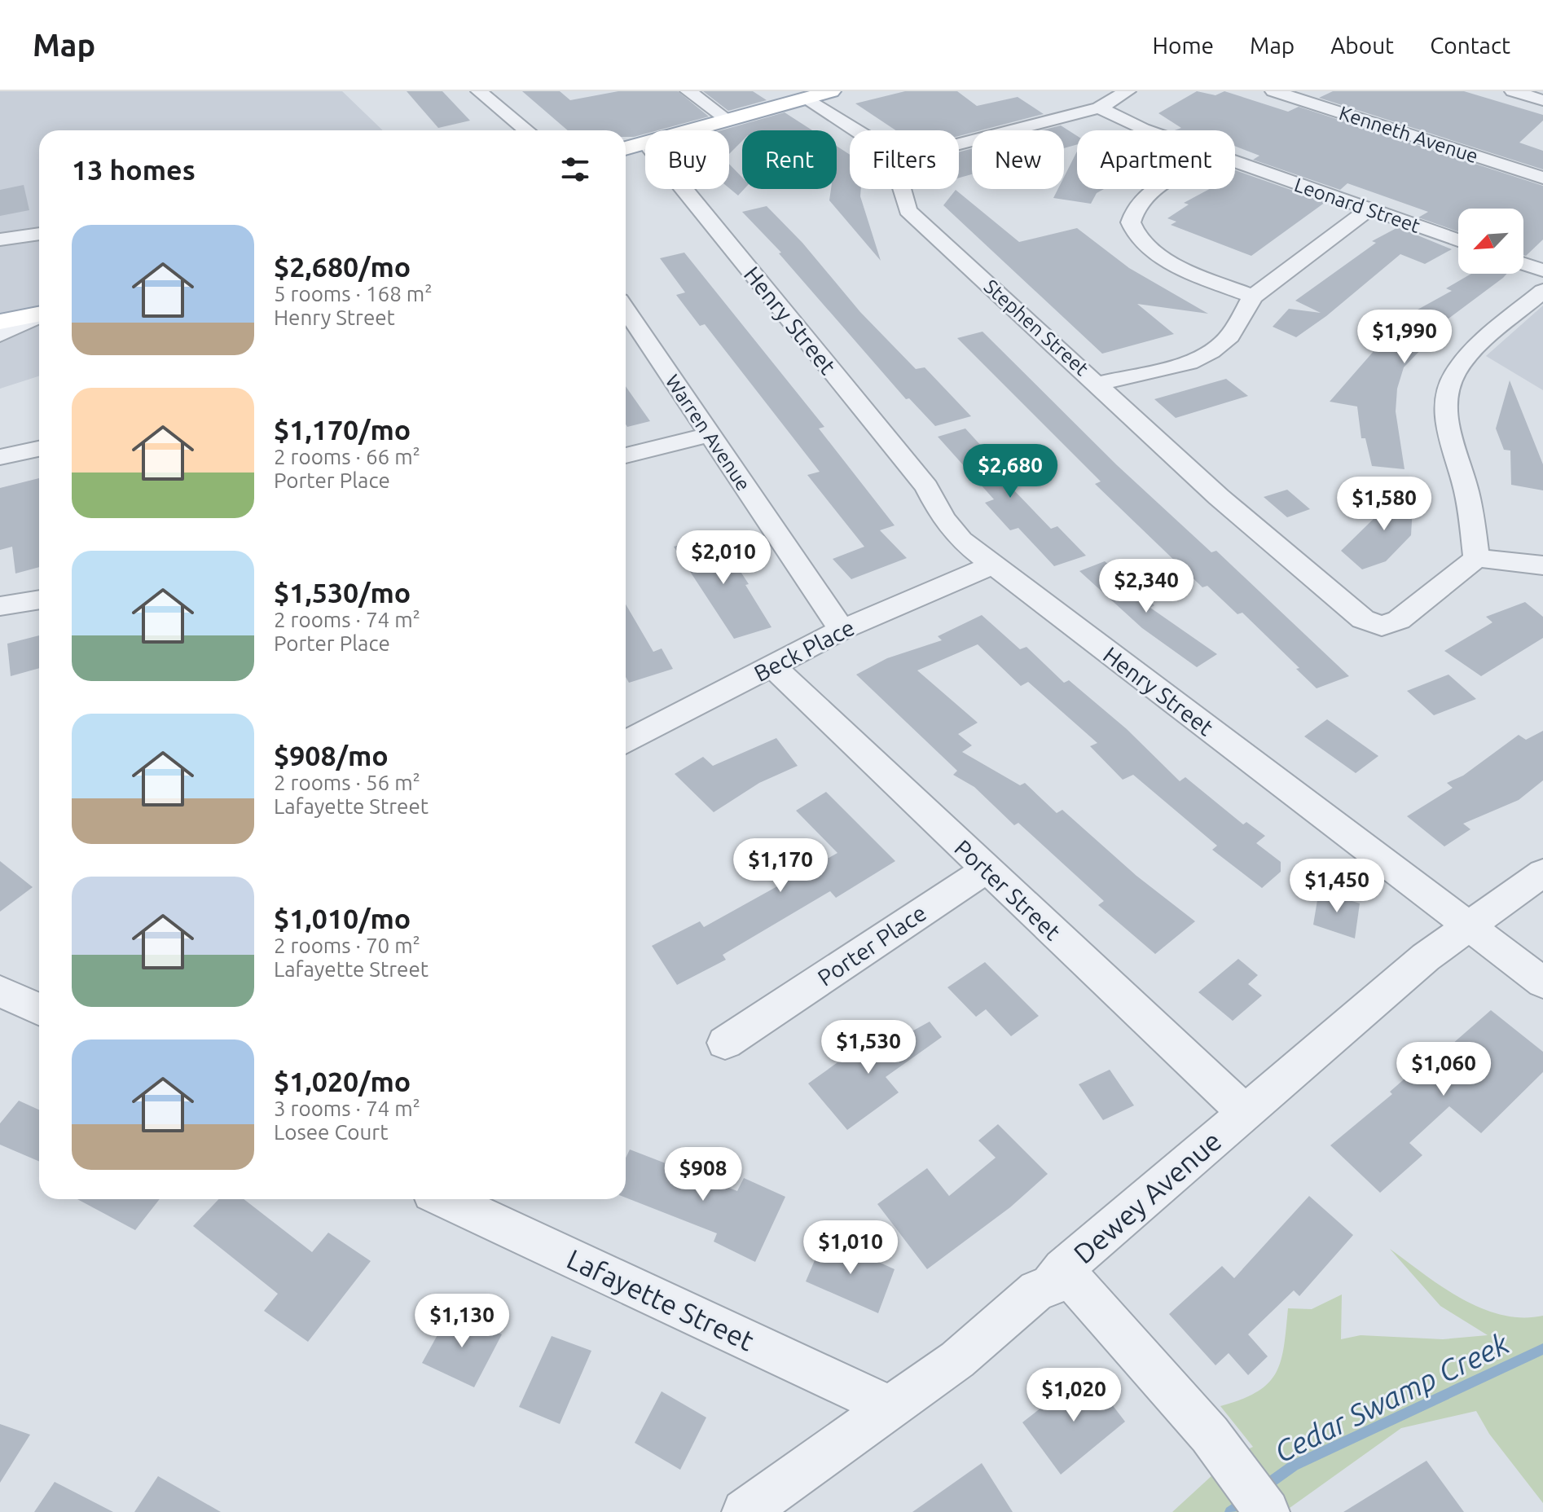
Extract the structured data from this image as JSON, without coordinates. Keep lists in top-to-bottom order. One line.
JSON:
{"streets":{"street":["Kenneth Avenue","Leonard Street","Henry Street","Stephen Street","Warren Avenue","Beck Place","Porter Street","Porter Place","Dewey Avenue","Lafayette Street"]},"crossings":[["Henry Street","Beck Place"],["Henry Street","Dewey Avenue"],["Warren Avenue","Beck Place"],["Beck Place","Porter Street"],["Porter Street","Porter Place"],["Porter Street","Dewey Avenue"],["Dewey Avenue","Lafayette Street"]],"water":["Cedar Swamp Creek"],"north":"bottom left","page":{"header":"Map","nav":["Home","Map","About","Contact"],"chip":["Buy","Rent","Filters","New","Apartment"],"heading":"13 homes","list":[{"name":"$2,680/mo","note":"5 rooms · 168 m² · Henry Street"},{"name":"$1,170/mo","note":"2 rooms · 66 m² · Porter Place"},{"name":"$1,530/mo","note":"2 rooms · 74 m² · Porter Place"},{"name":"$908/mo","note":"2 rooms · 56 m² · Lafayette Street"},{"name":"$1,010/mo","note":"2 rooms · 70 m² · Lafayette Street"},{"name":"$1,020/mo","note":"3 rooms · 74 m² · Losee Court"}],"price":["$1,990","$2,680","$1,580","$2,010","$2,340","$1,170","$1,450","$1,530","$1,060","$908","$1,010","$1,130","$1,020"]}}
